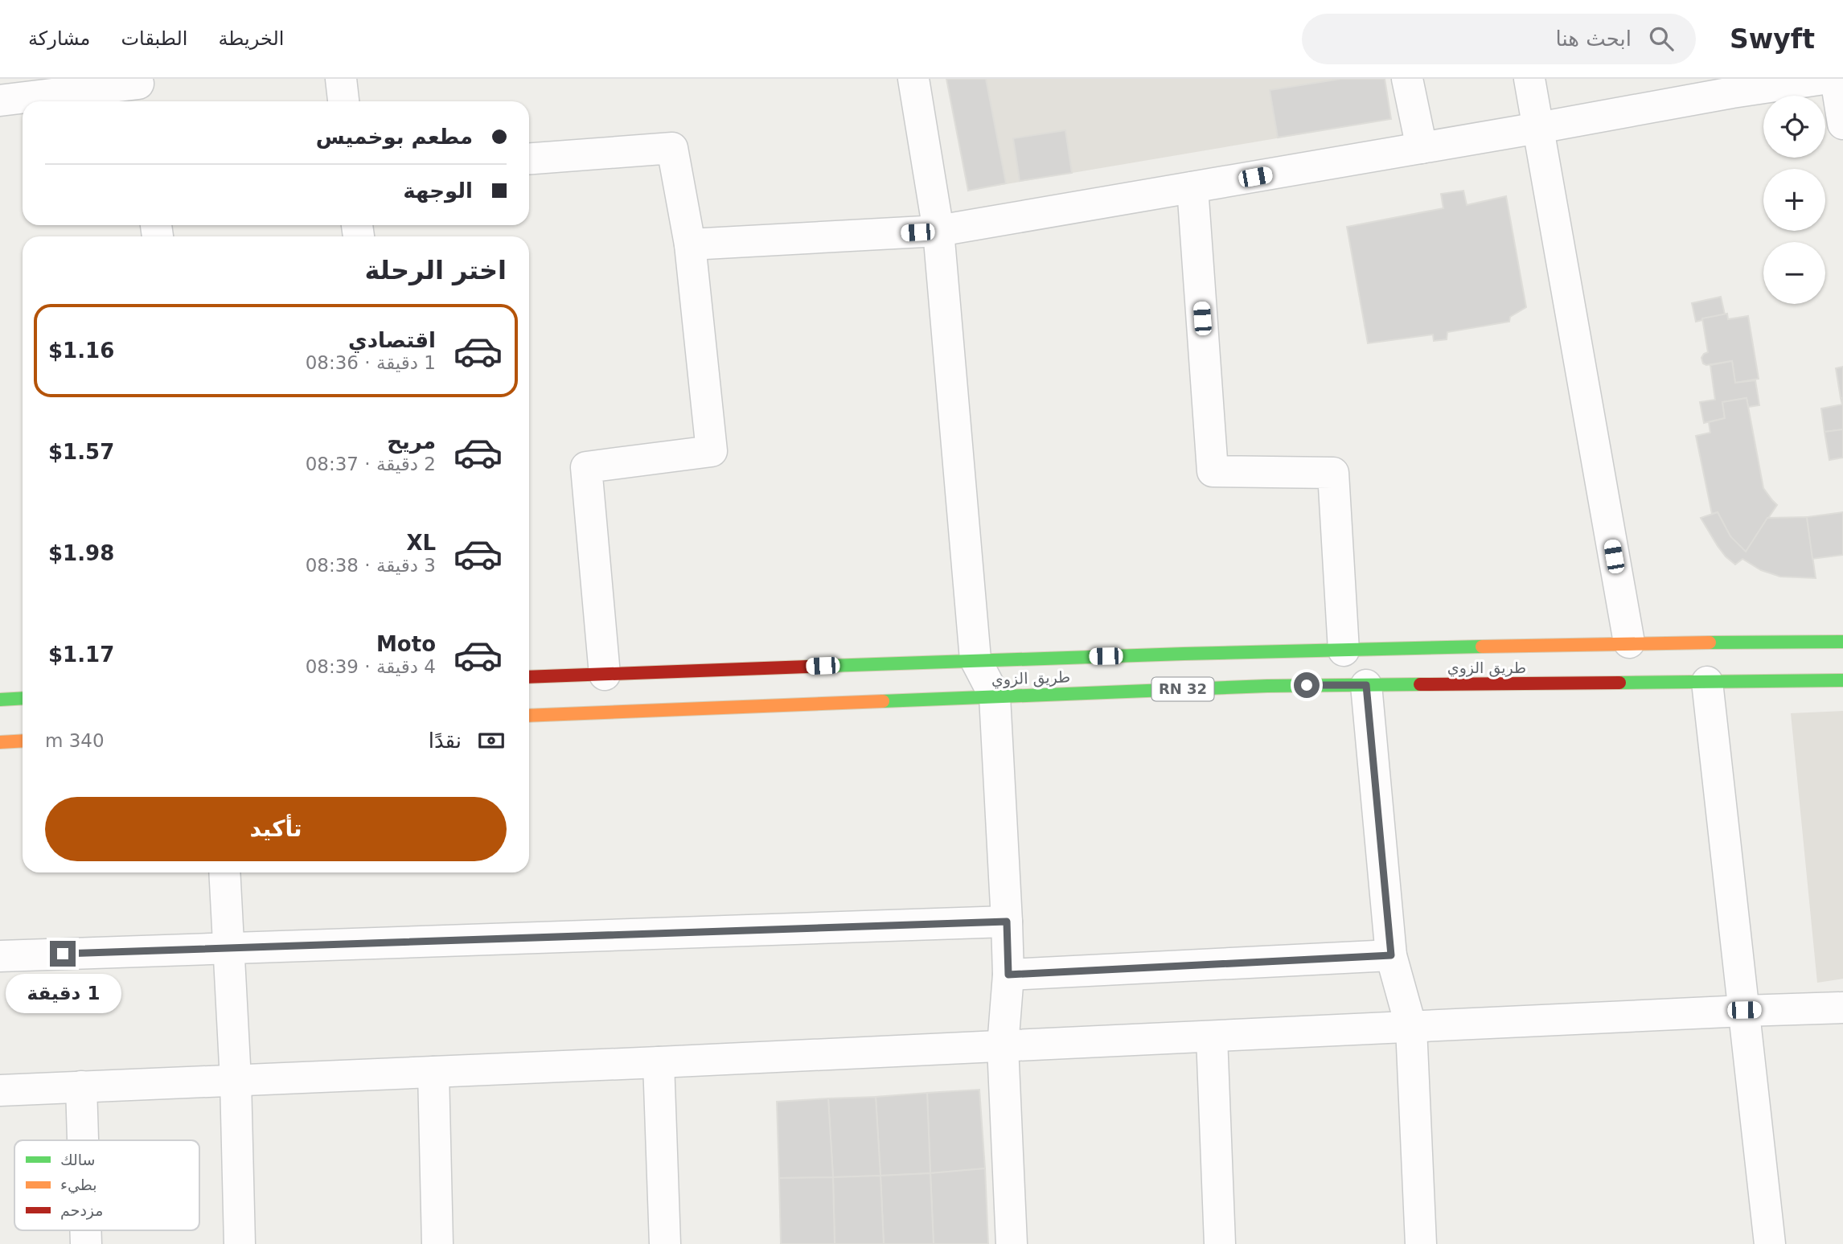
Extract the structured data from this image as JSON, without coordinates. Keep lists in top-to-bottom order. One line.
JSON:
{"streets":{"main road":["طريق الزوي","RN 32"]},"legend":["سالك","بطيء","مزدحم"],"page":{"header":"Swyft","search":"ابحث هنا","nav":["الخريطة","الطبقات","مشاركة"],"map_buttons":["+","−"],"banner":["مطعم بوخميس","الوجهة"],"heading":"اختر الرحلة","list":[{"name":"اقتصادي","note":"1 دقيقة · 08:36","value":"$1.16"},{"name":"مريح","note":"2 دقيقة · 08:37","value":"$1.57"},{"name":"XL","note":"3 دقيقة · 08:38","value":"$1.98"},{"name":"Moto","note":"4 دقيقة · 08:39","value":"$1.17"}],"pay":["نقدًا","340 m"],"buttons":"تأكيد","bubble":"1 دقيقة"}}
